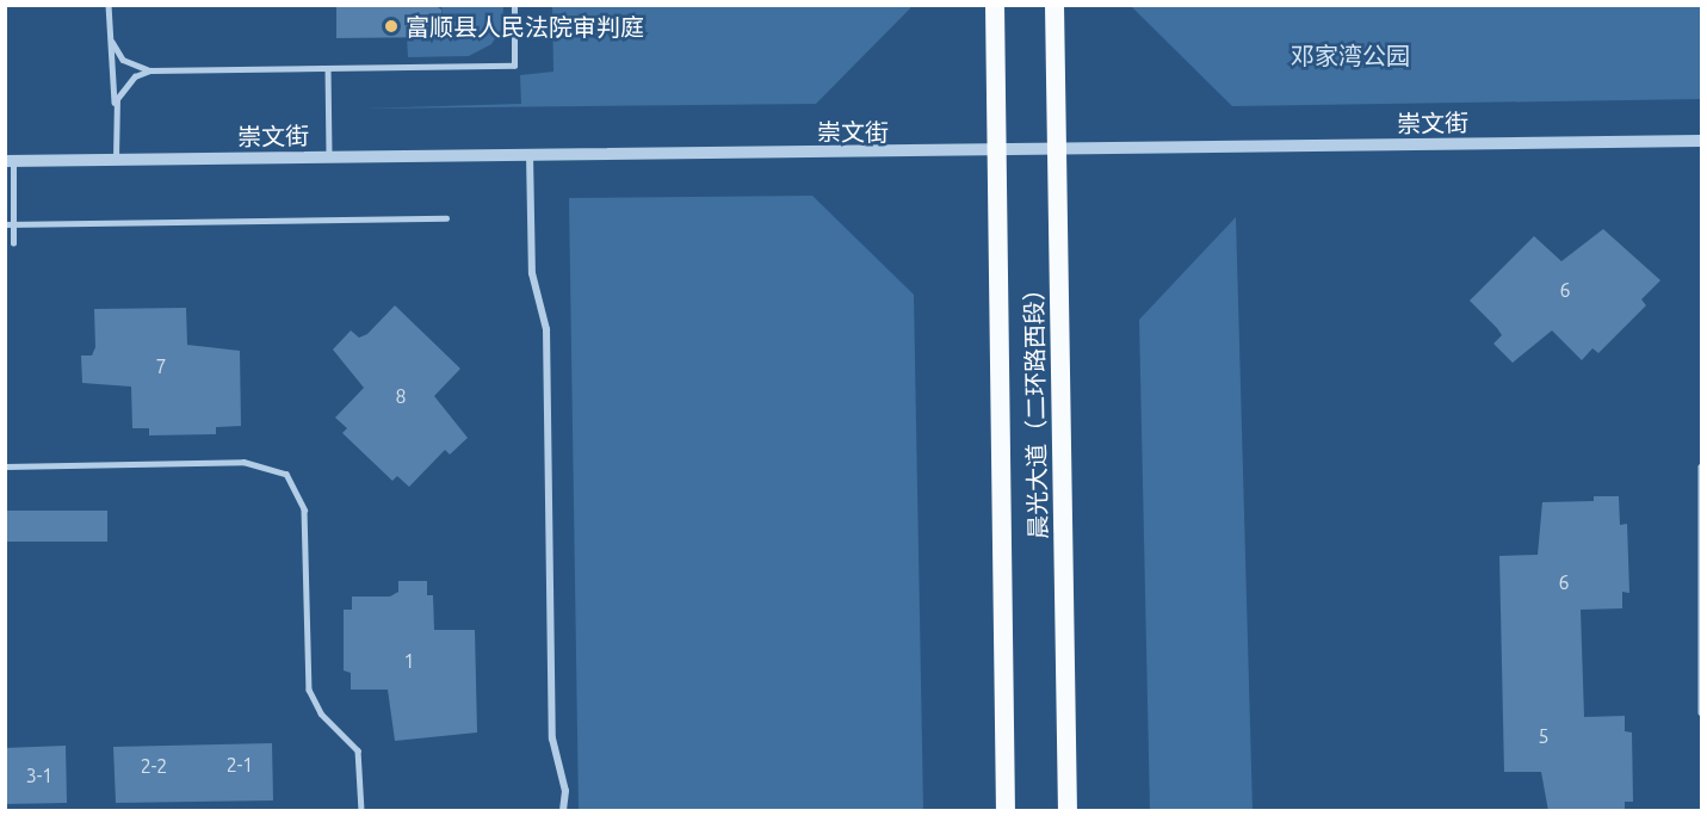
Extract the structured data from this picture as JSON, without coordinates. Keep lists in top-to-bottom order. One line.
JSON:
{"streets":{"highway":["晨光大道（二环路西段）"],"street":["崇文街"]},"crossings":[["崇文街","晨光大道（二环路西段）"]],"parks":["邓家湾公园"],"places":["富顺县人民法院审判庭"],"house_numbers":["6","7","8","6","1","5","2-1","2-2","3-1"]}
